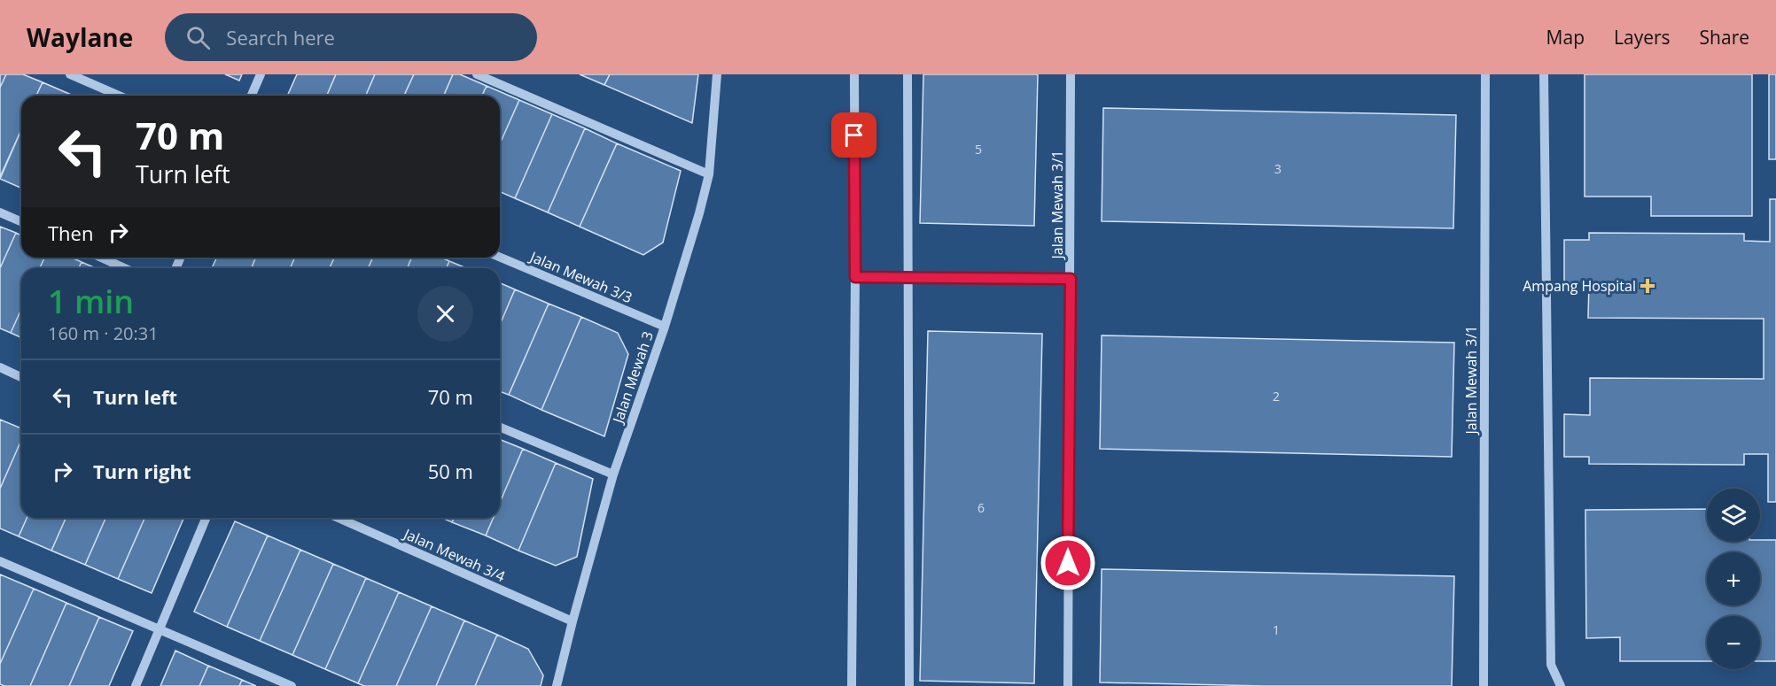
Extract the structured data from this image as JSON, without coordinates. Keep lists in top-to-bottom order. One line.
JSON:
{"streets":{"street":["Jalan Mewah 3/1","Jalan Mewah 3/3","Jalan Mewah 3","Jalan Mewah 3/4"]},"crossings":[["Jalan Mewah 3/3","Jalan Mewah 3"],["Jalan Mewah 3","Jalan Mewah 3/4"]],"places":{"health":["Ampang Hospital"]},"house_numbers":["5","3","2","6","1"],"page":{"header":"Waylane","search":"Search here","nav":["Map","Layers","Share"],"turn":["70 m","Turn left"],"then":"Then","heading":["1 min","160 m · 20:31"],"list":[{"name":"Turn left","value":"70 m"},{"name":"Turn right","value":"50 m"}],"map_buttons":["+","−"]}}
